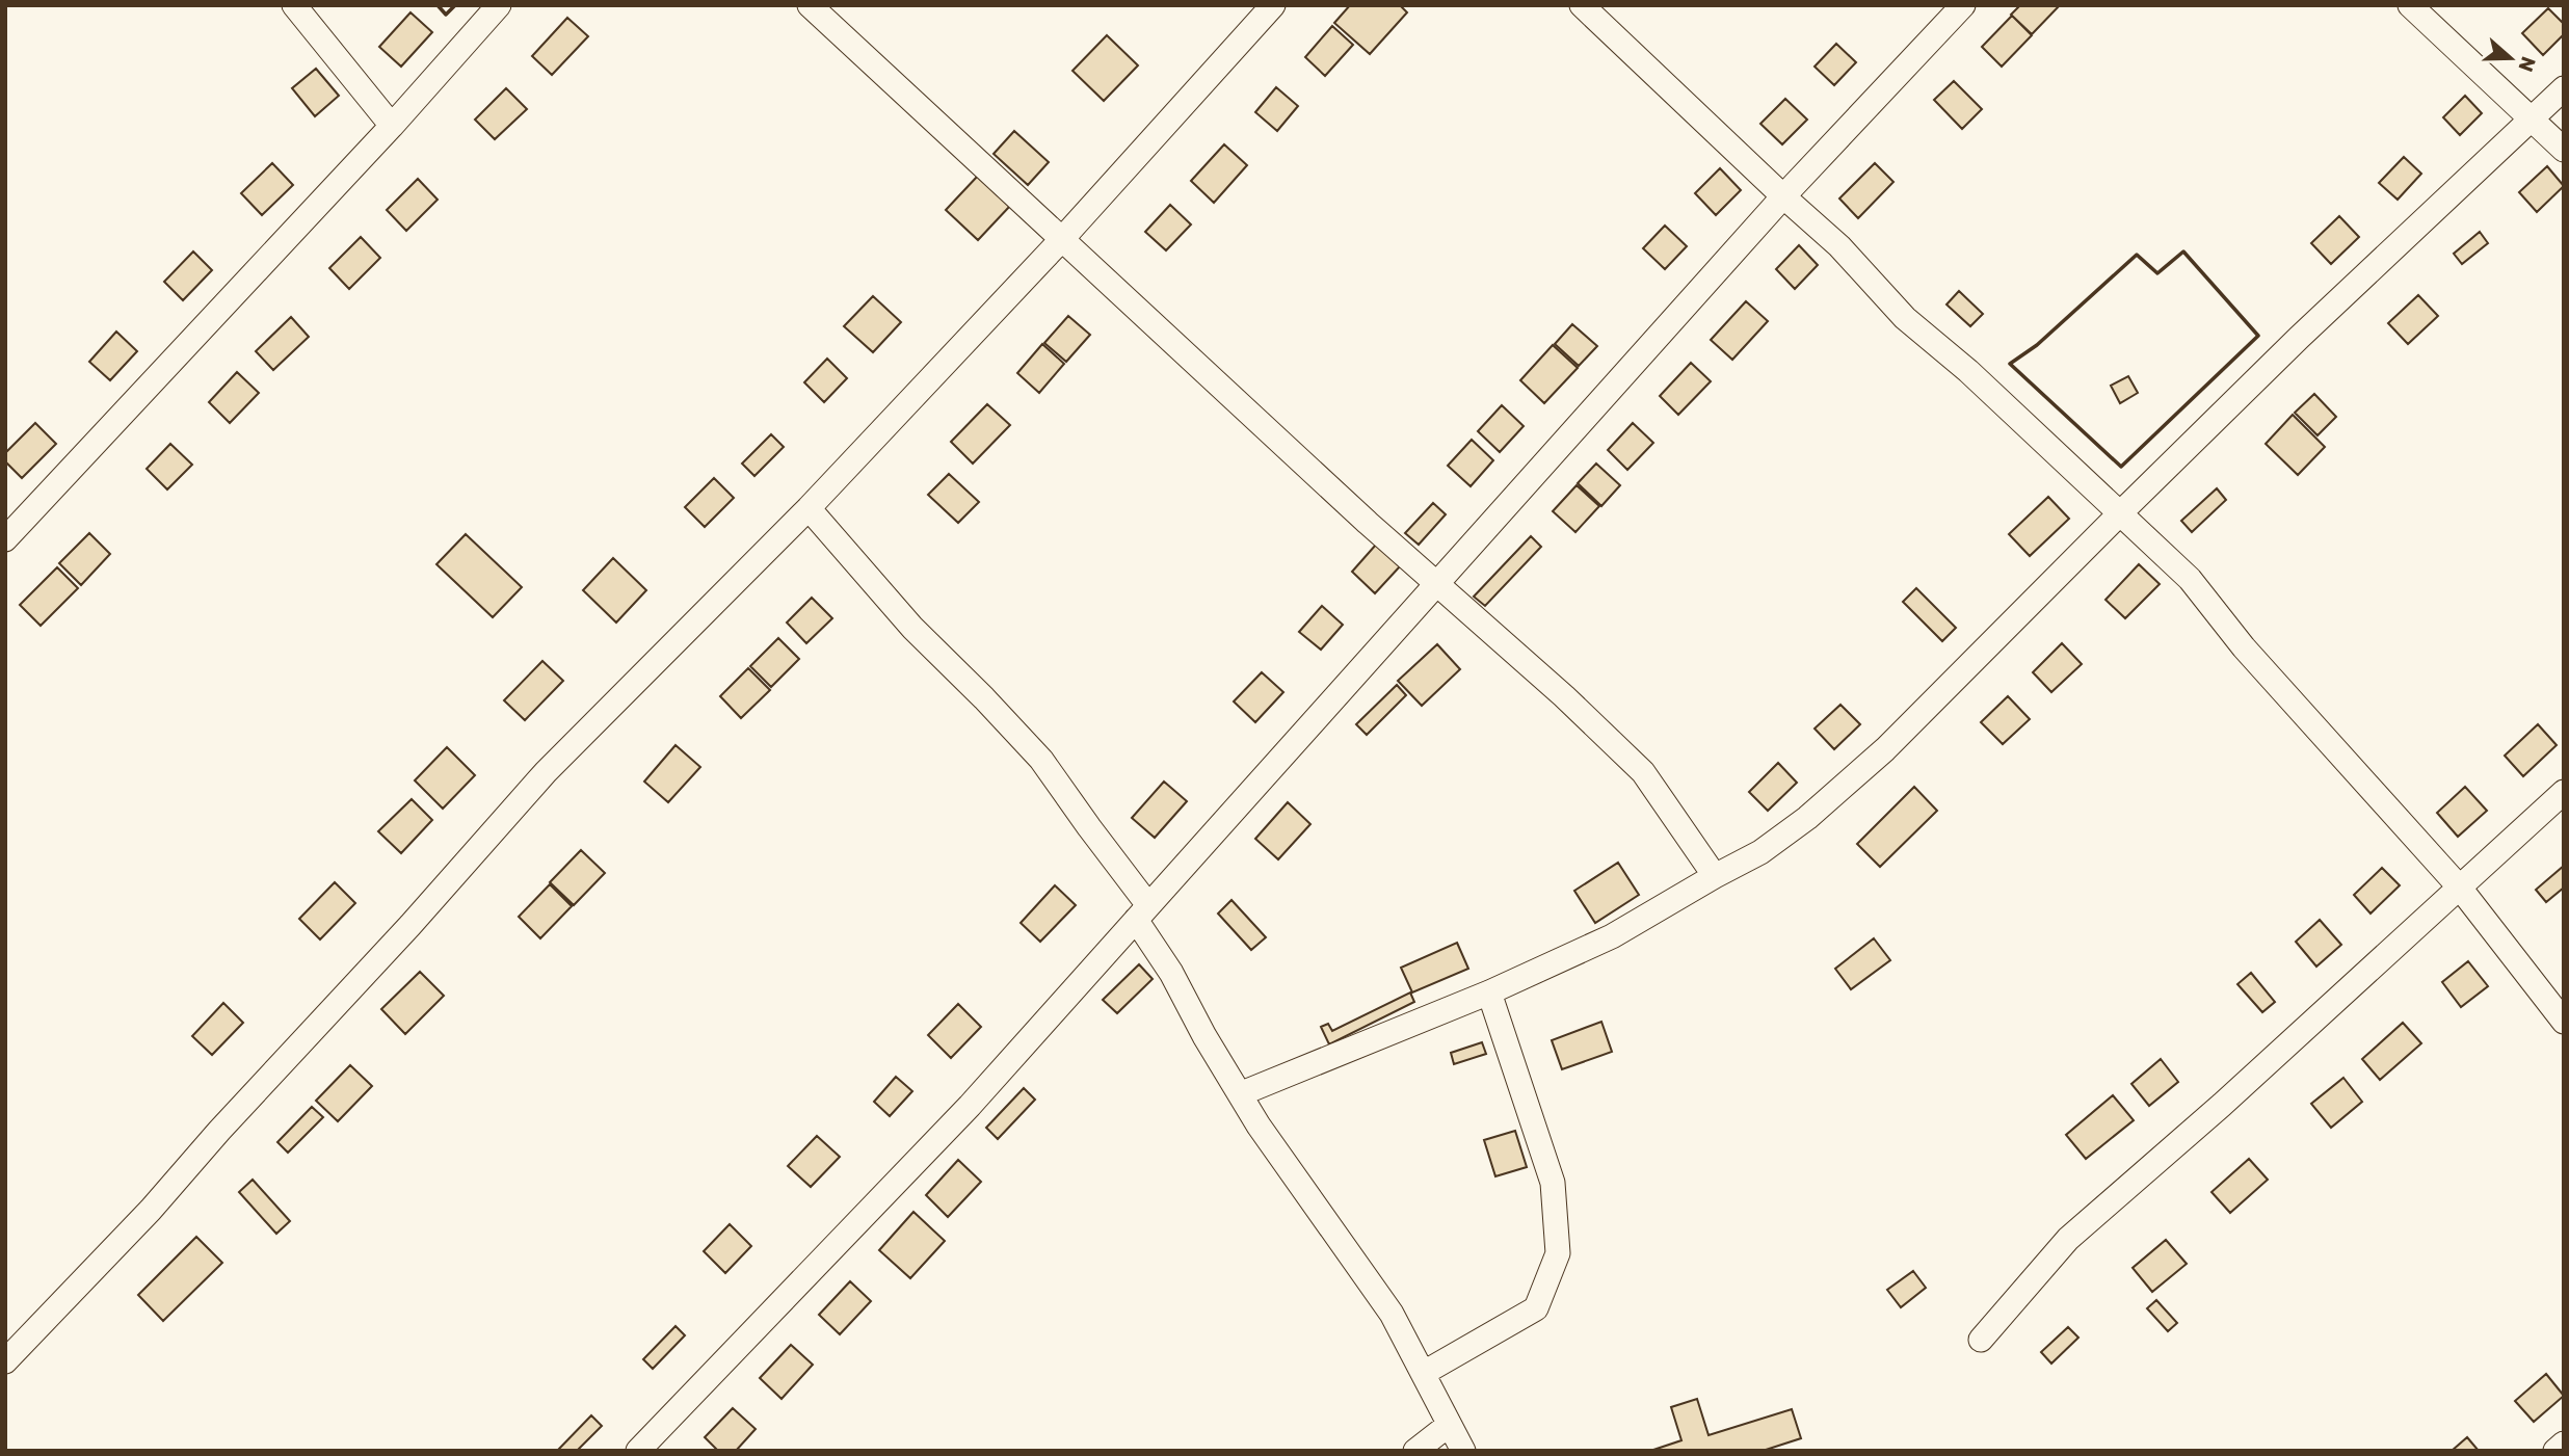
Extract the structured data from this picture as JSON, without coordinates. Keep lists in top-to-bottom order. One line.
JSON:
{"north":"right"}
